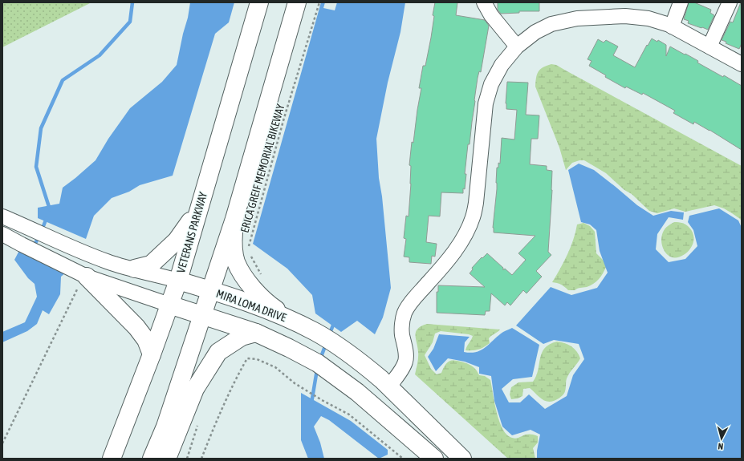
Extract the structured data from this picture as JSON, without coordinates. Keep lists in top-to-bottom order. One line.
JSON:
{"streets":{"main road":["VETERANS PARKWAY","MIRA LOMA DRIVE"],"path":["ERICA GREIF MEMORIAL BIKEWAY"]},"crossings":[["VETERANS PARKWAY","MIRA LOMA DRIVE"]],"north":"bottom"}
